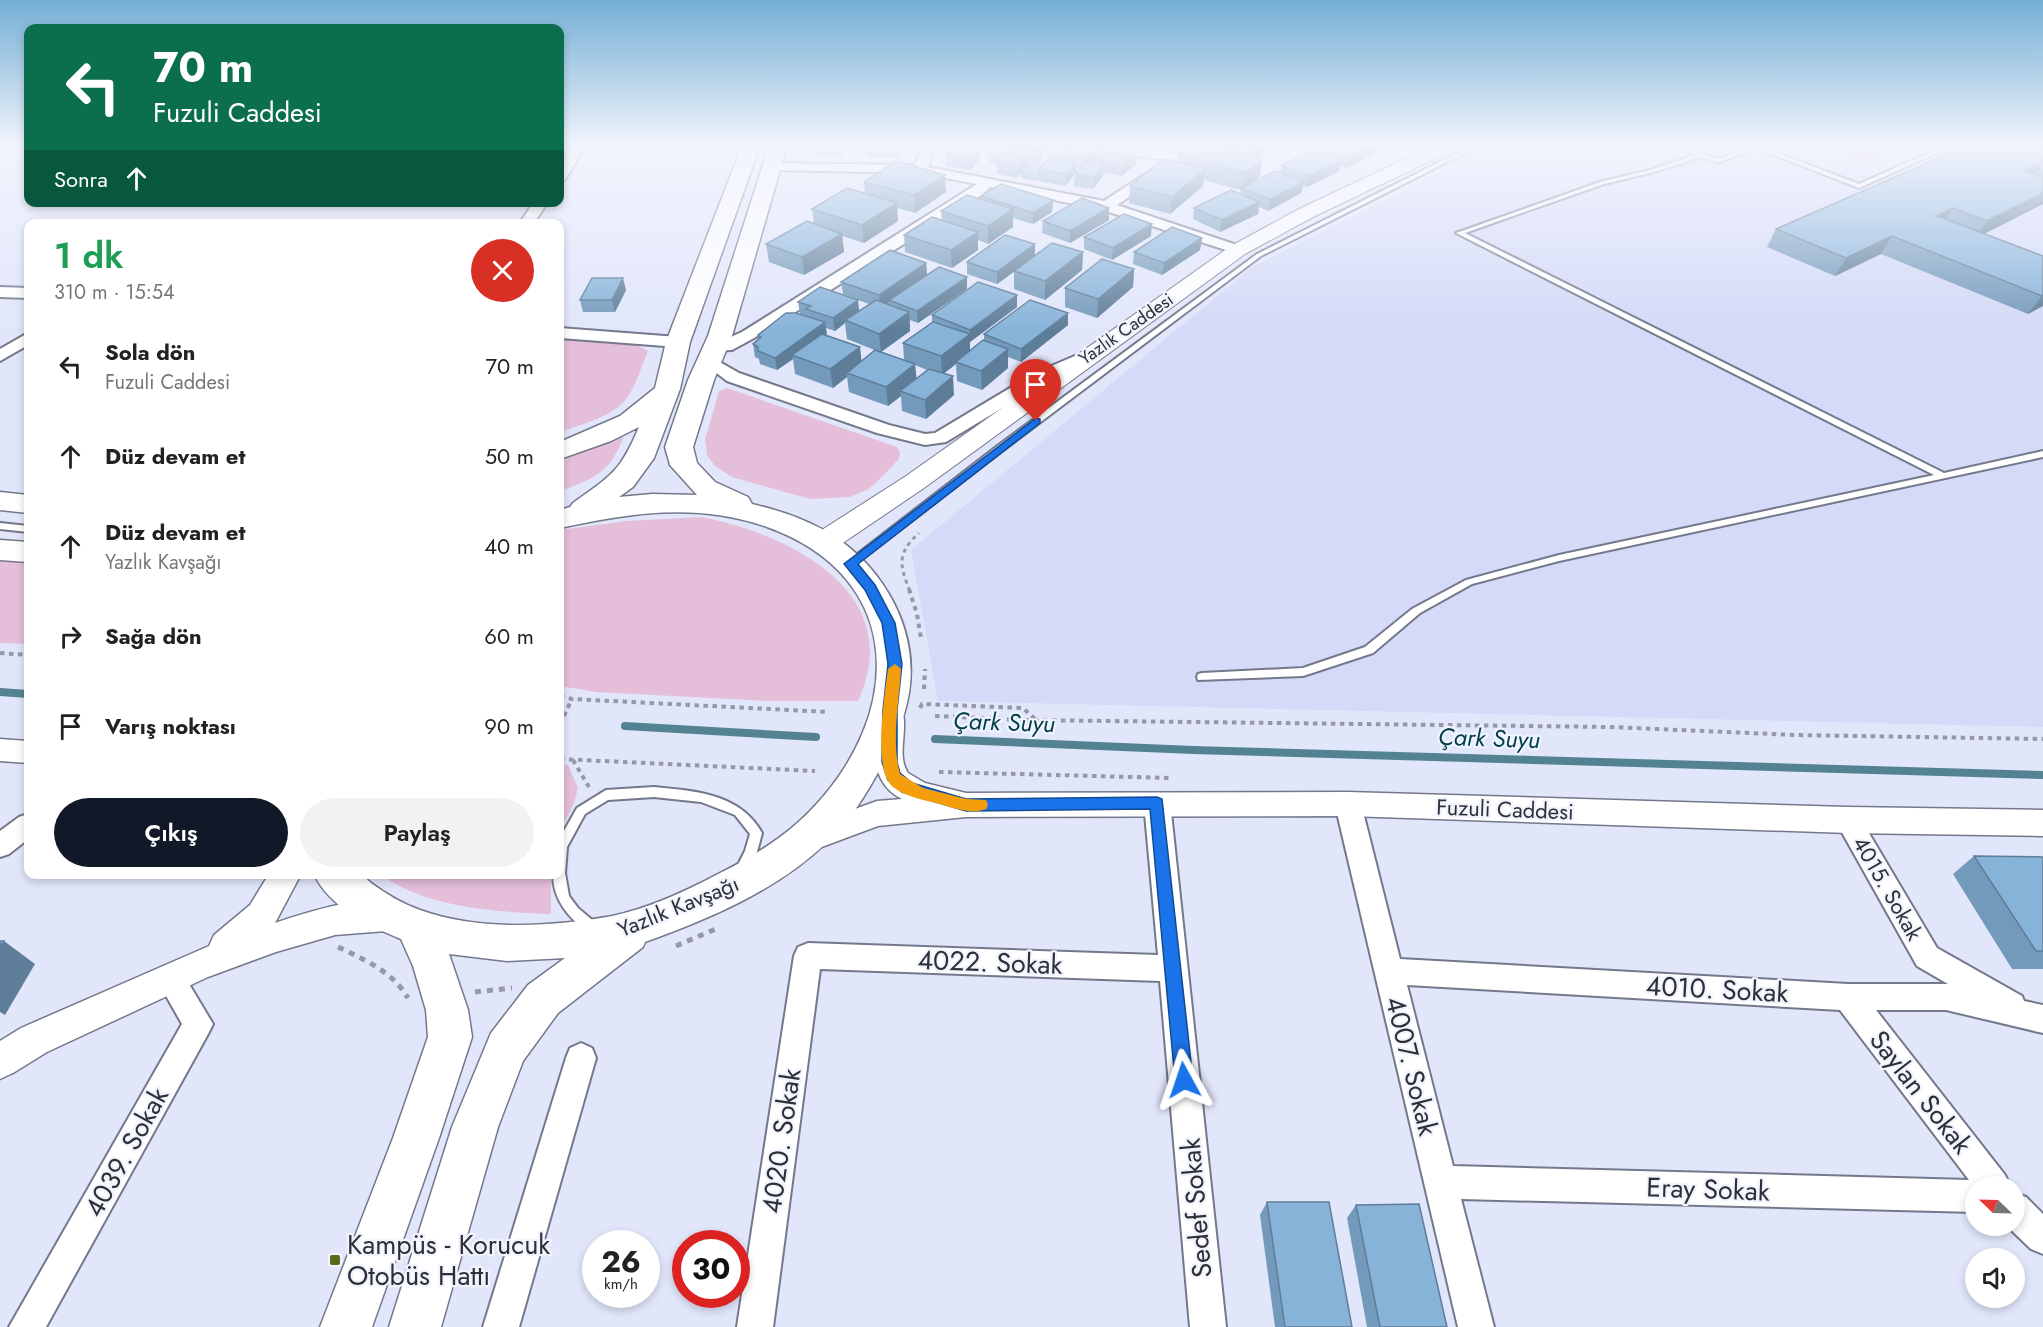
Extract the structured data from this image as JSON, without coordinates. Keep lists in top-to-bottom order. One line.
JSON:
{"streets":{"main road":["Yazlık Caddesi","Yazlık Kavşağı"],"street":["Fuzuli Caddesi","4015. Sokak","4022. Sokak","4010. Sokak","4007. Sokak","Saylan Sokak","4020. Sokak","4039. Sokak","Eray Sokak","Sedef Sokak"]},"crossings":[["Yazlık Caddesi","Yazlık Kavşağı"],["Fuzuli Caddesi","4015. Sokak"],["Fuzuli Caddesi","4007. Sokak"],["Fuzuli Caddesi","Sedef Sokak"],["4015. Sokak","4010. Sokak"],["4022. Sokak","4020. Sokak"],["4022. Sokak","Sedef Sokak"],["4010. Sokak","4007. Sokak"],["4010. Sokak","Saylan Sokak"],["4007. Sokak","Eray Sokak"]],"water":["Çark Suyu"],"places":{"transit":["Kampüs - Korucuk Otobüs Hattı"]},"north":"top left","page":{"turn":["70 m","Fuzuli Caddesi"],"then":"Sonra","heading":["1 dk","310 m · 15:54"],"list":[{"name":"Sola dön","note":"Fuzuli Caddesi","value":"70 m"},{"name":"Düz devam et","value":"50 m"},{"name":"Düz devam et","note":"Yazlık Kavşağı","value":"40 m"},{"name":"Sağa dön","value":"60 m"},{"name":"Varış noktası","value":"90 m"}],"buttons":["Çıkış","Paylaş"],"speed":"26 km/h","limit":"30"}}
